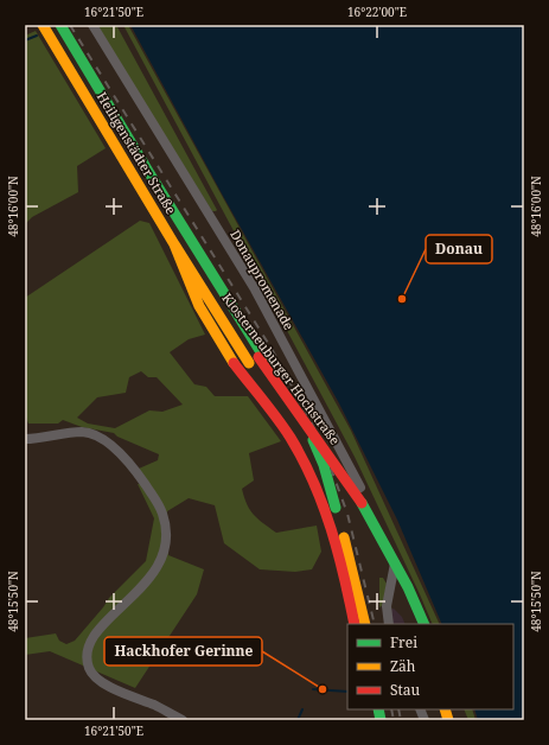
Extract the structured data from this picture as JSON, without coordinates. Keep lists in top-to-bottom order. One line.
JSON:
{"streets":{"main road":["Heiligenstädter Straße","Klosterneuburger Hochstraße"],"street":["Donaupromenade"]},"crossings":[["Heiligenstädter Straße","Klosterneuburger Hochstraße"]],"places":["Donau","Hackhofer Gerinne"],"legend":["Frei","Zäh","Stau"],"coordinates":["16°21'50\"E","16°22'00\"E","48°16'00\"N","48°15'50\"N"]}
